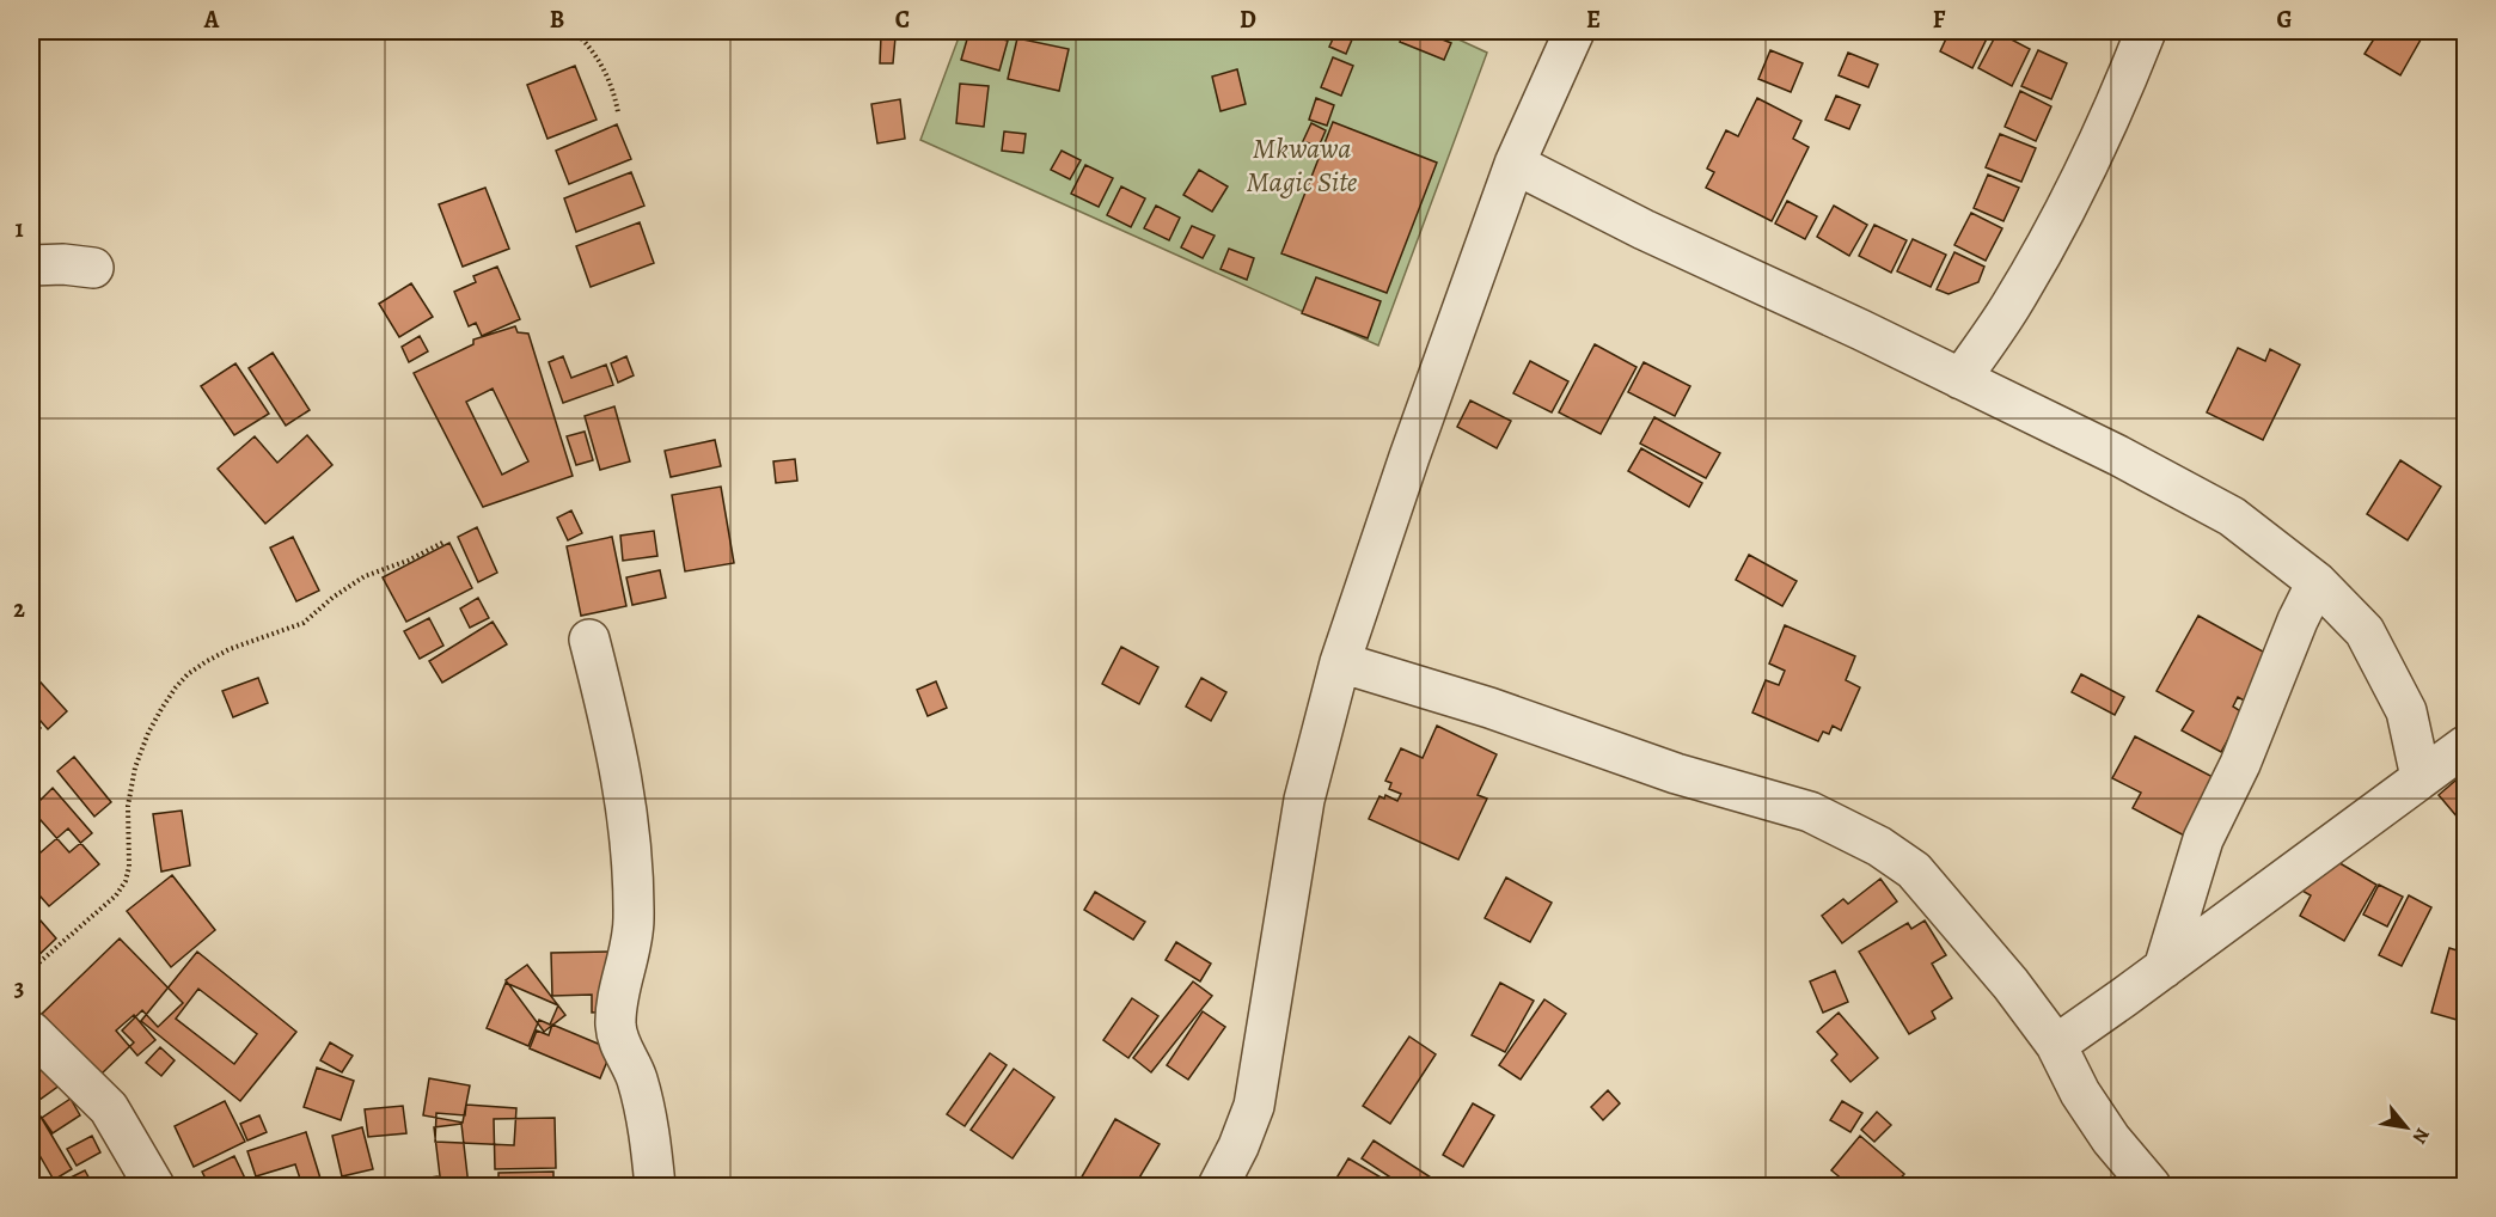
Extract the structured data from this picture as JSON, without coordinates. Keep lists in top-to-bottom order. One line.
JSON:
{"parks":["Mkwawa Magic Site"],"north":"bottom right","grid":{"columns":["A","B","C","D","E","F","G"],"rows":["1","2","3"]}}
